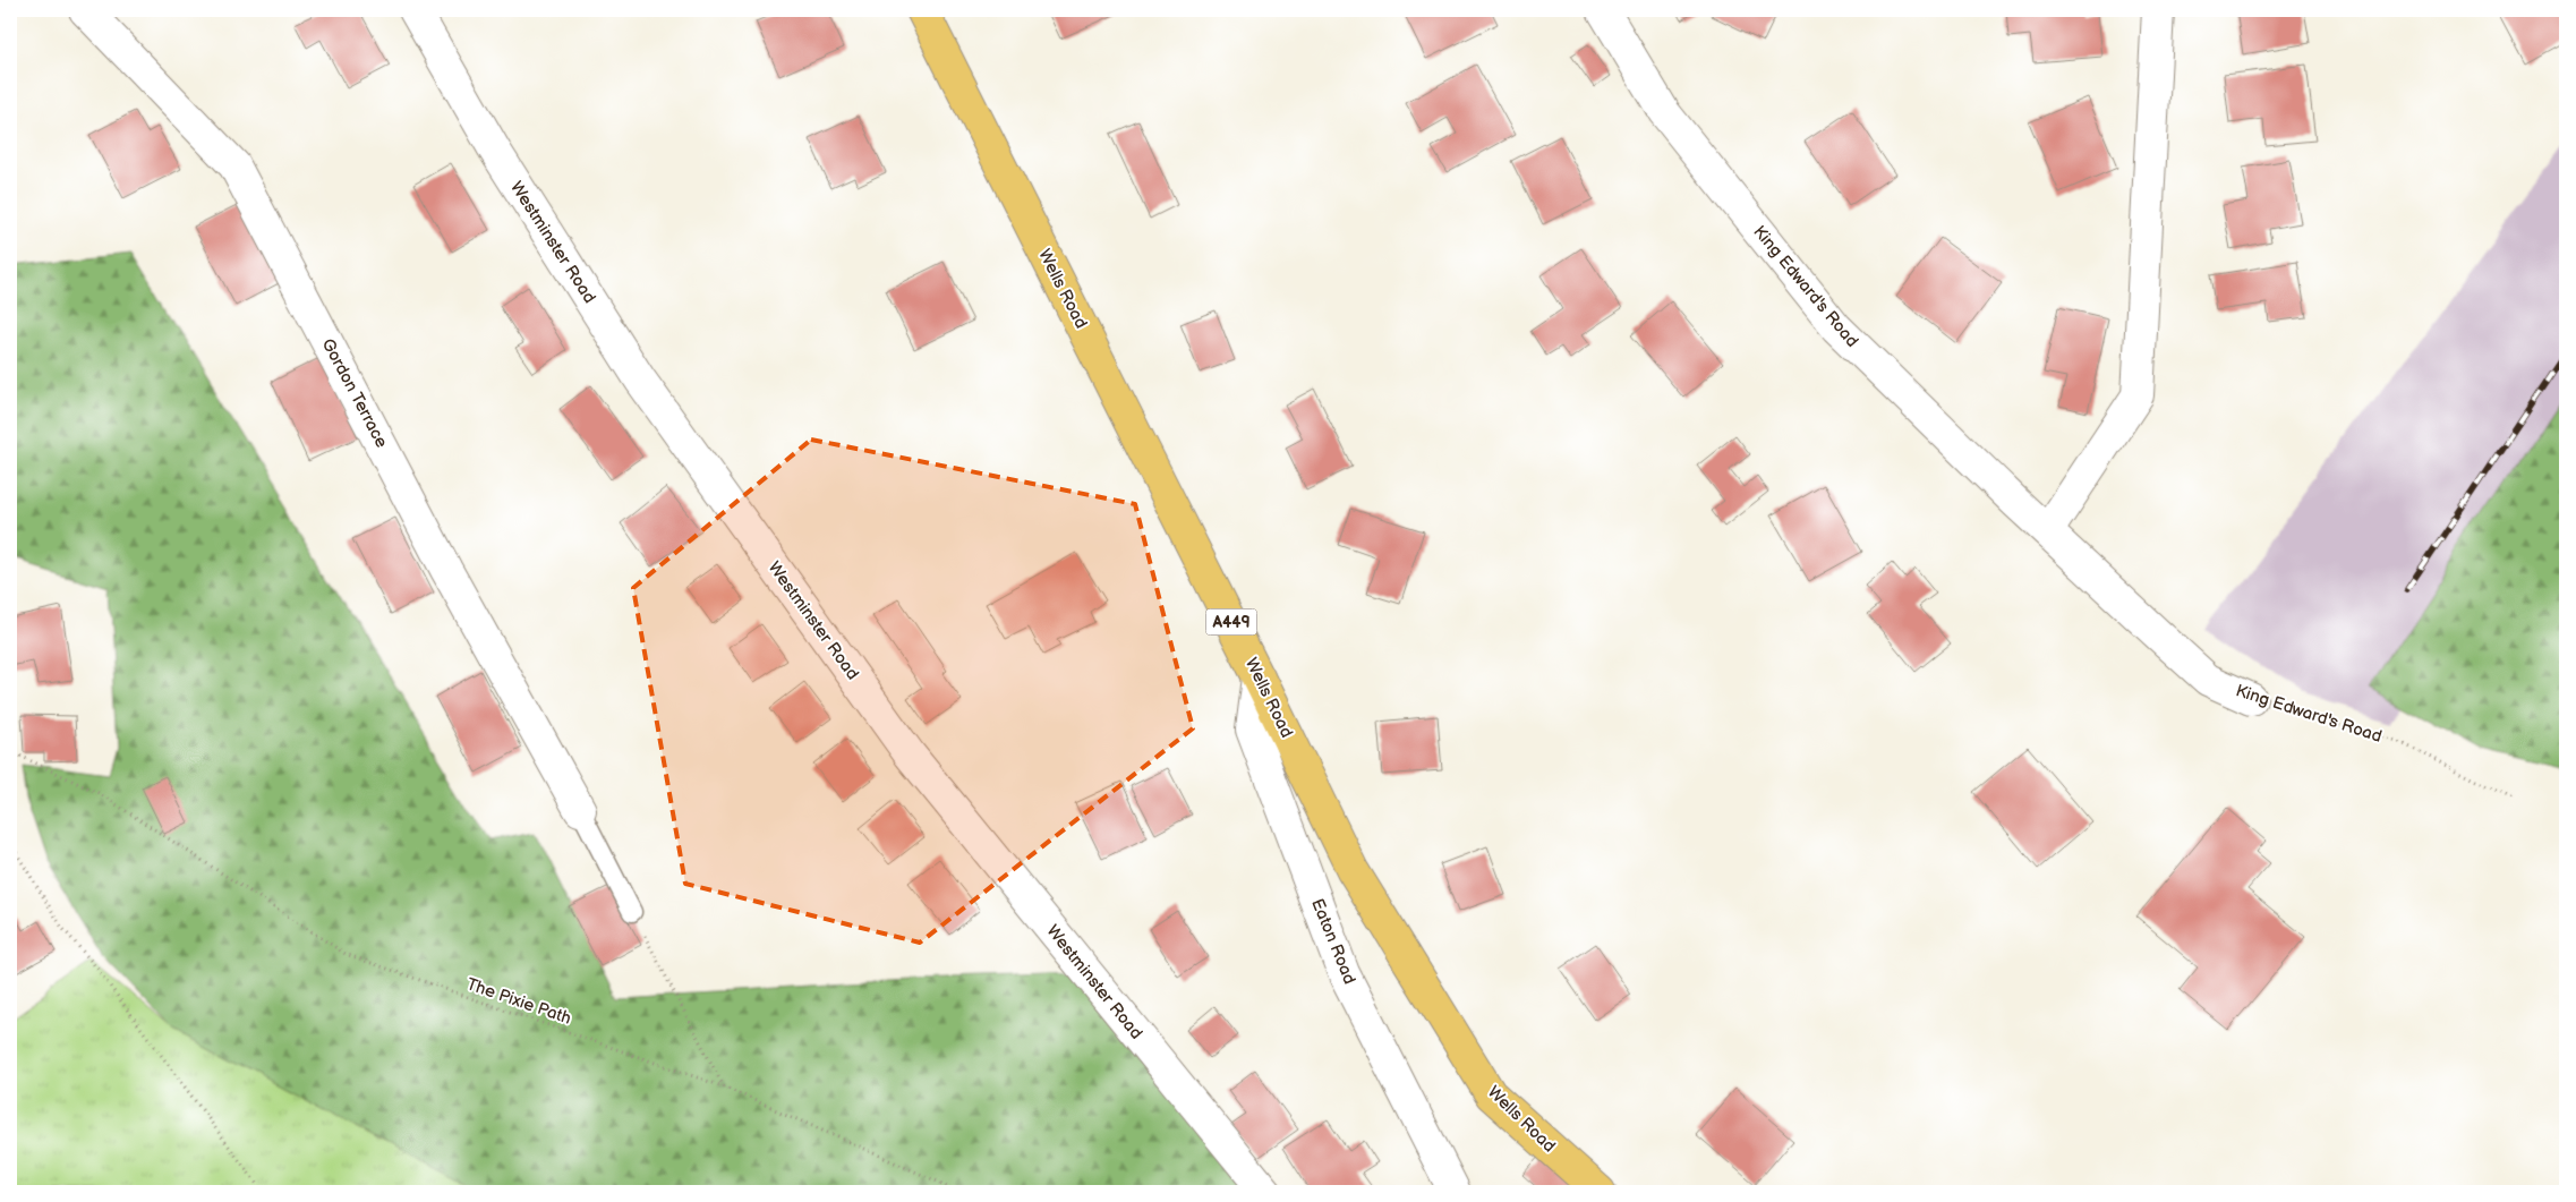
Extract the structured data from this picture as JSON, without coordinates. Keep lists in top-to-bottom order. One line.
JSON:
{"streets":{"highway":["Wells Road","A449"],"street":["Westminster Road","King Edward's Road","Gordon Terrace","Eaton Road"],"path":["The Pixie Path"]},"crossings":[["Wells Road","Eaton Road"]]}
